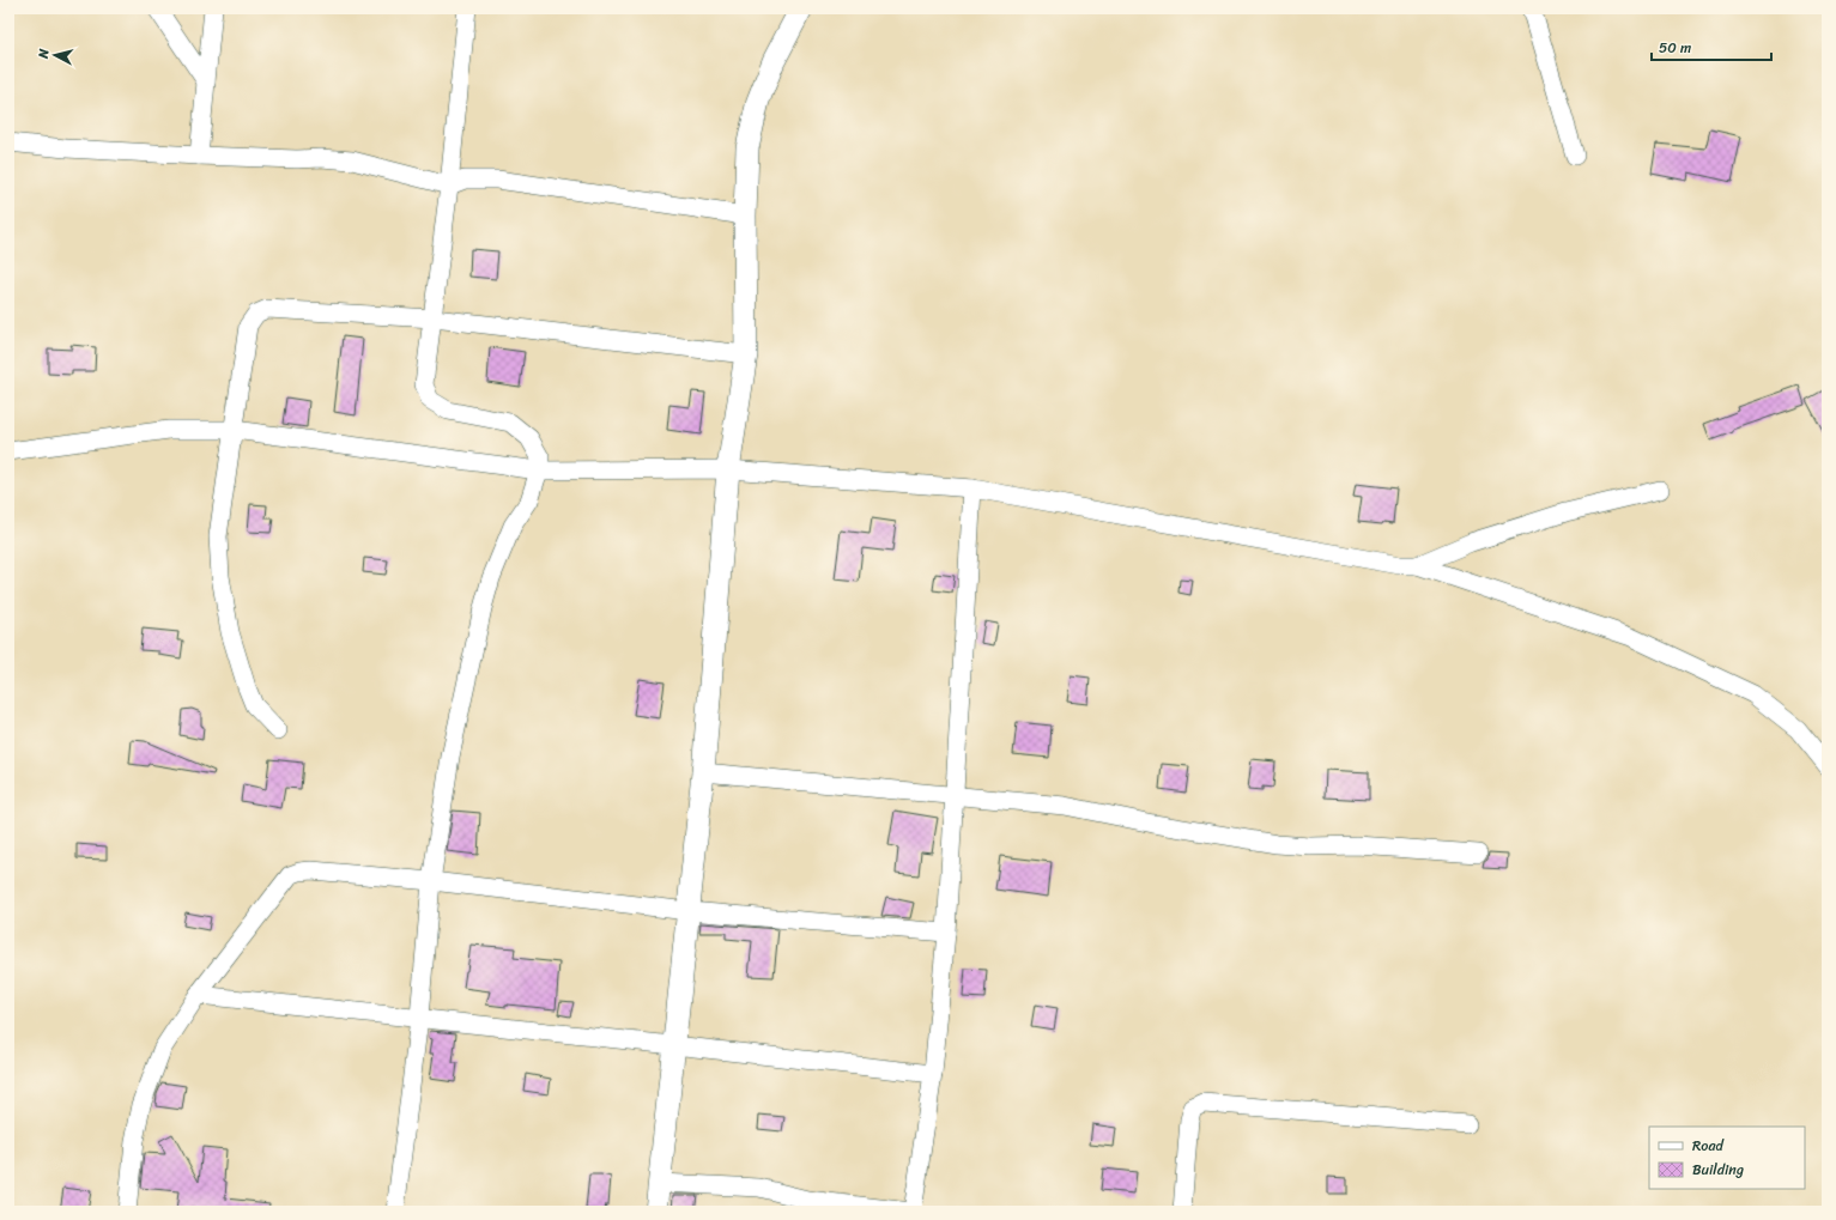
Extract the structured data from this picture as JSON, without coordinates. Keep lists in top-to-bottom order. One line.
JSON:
{"legend":["Road","Building"],"scale_bar":"50 m","north":"left"}
